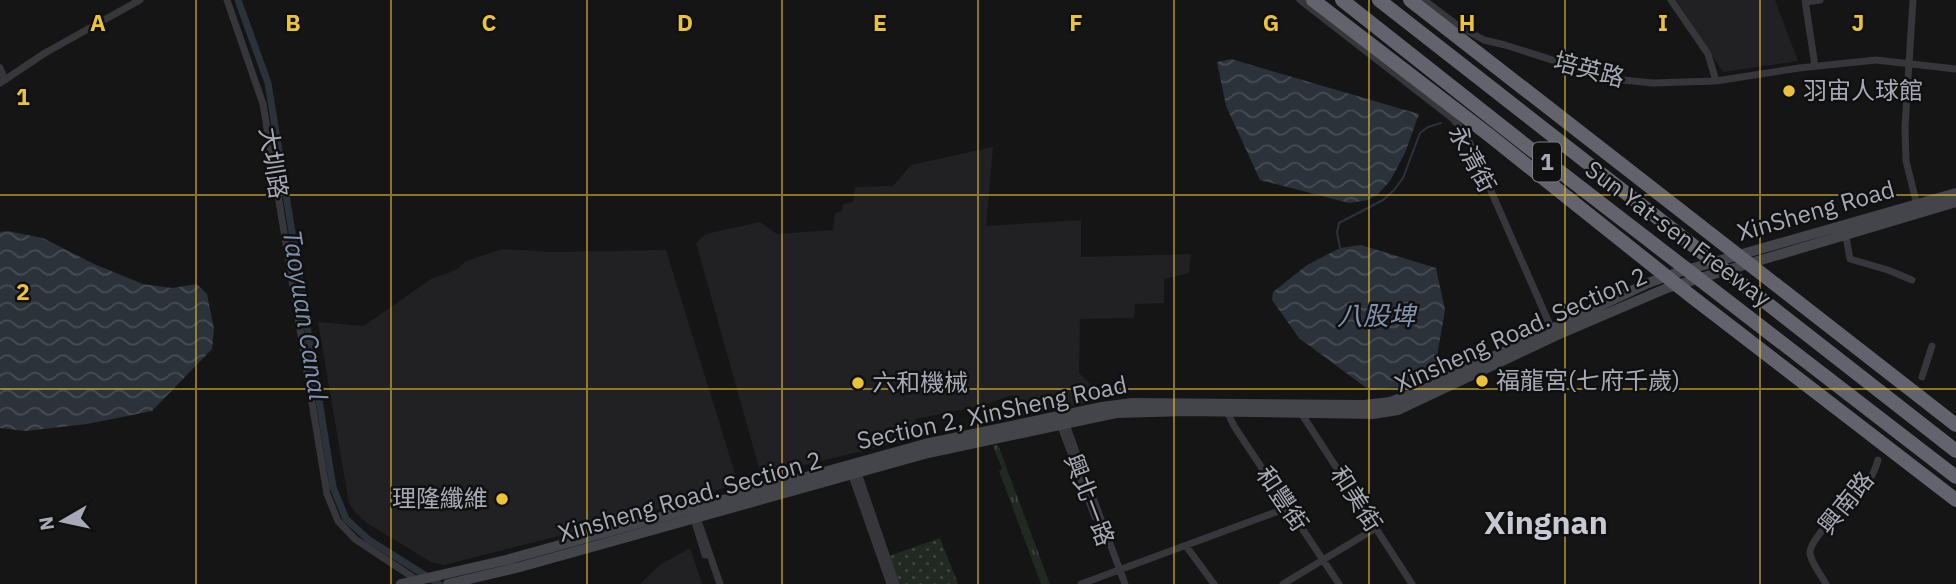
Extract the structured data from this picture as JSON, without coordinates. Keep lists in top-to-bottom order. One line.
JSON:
{"streets":{"highway":["1","Sun Yat-sen Freeway"],"main road":["XinSheng Road","Xinsheng Road. Section 2","Section 2, XinSheng Road"],"street":["培英路","永清街","大圳路","和豐街","和美街","興北一路","興南路"]},"crossings":[["永清街","Xinsheng Road. Section 2"],["永清街","Section 2, XinSheng Road"],["1","Sun Yat-sen Freeway"],["XinSheng Road","Xinsheng Road. Section 2"],["XinSheng Road","Section 2, XinSheng Road"],["Xinsheng Road. Section 2","Section 2, XinSheng Road"],["Xinsheng Road. Section 2","和豐街"],["Xinsheng Road. Section 2","和美街"],["Xinsheng Road. Section 2","興北一路"],["Section 2, XinSheng Road","興北一路"]],"districts":["Xingnan"],"water":["Taoyuan Canal","八股埤"],"places":["羽宙人球館","福龍宮(七府千歲)","六和機械","理隆纖維"],"north":"left","grid":{"columns":["A","B","C","D","E","F","G","H","I","J"],"rows":["1","2"]}}
